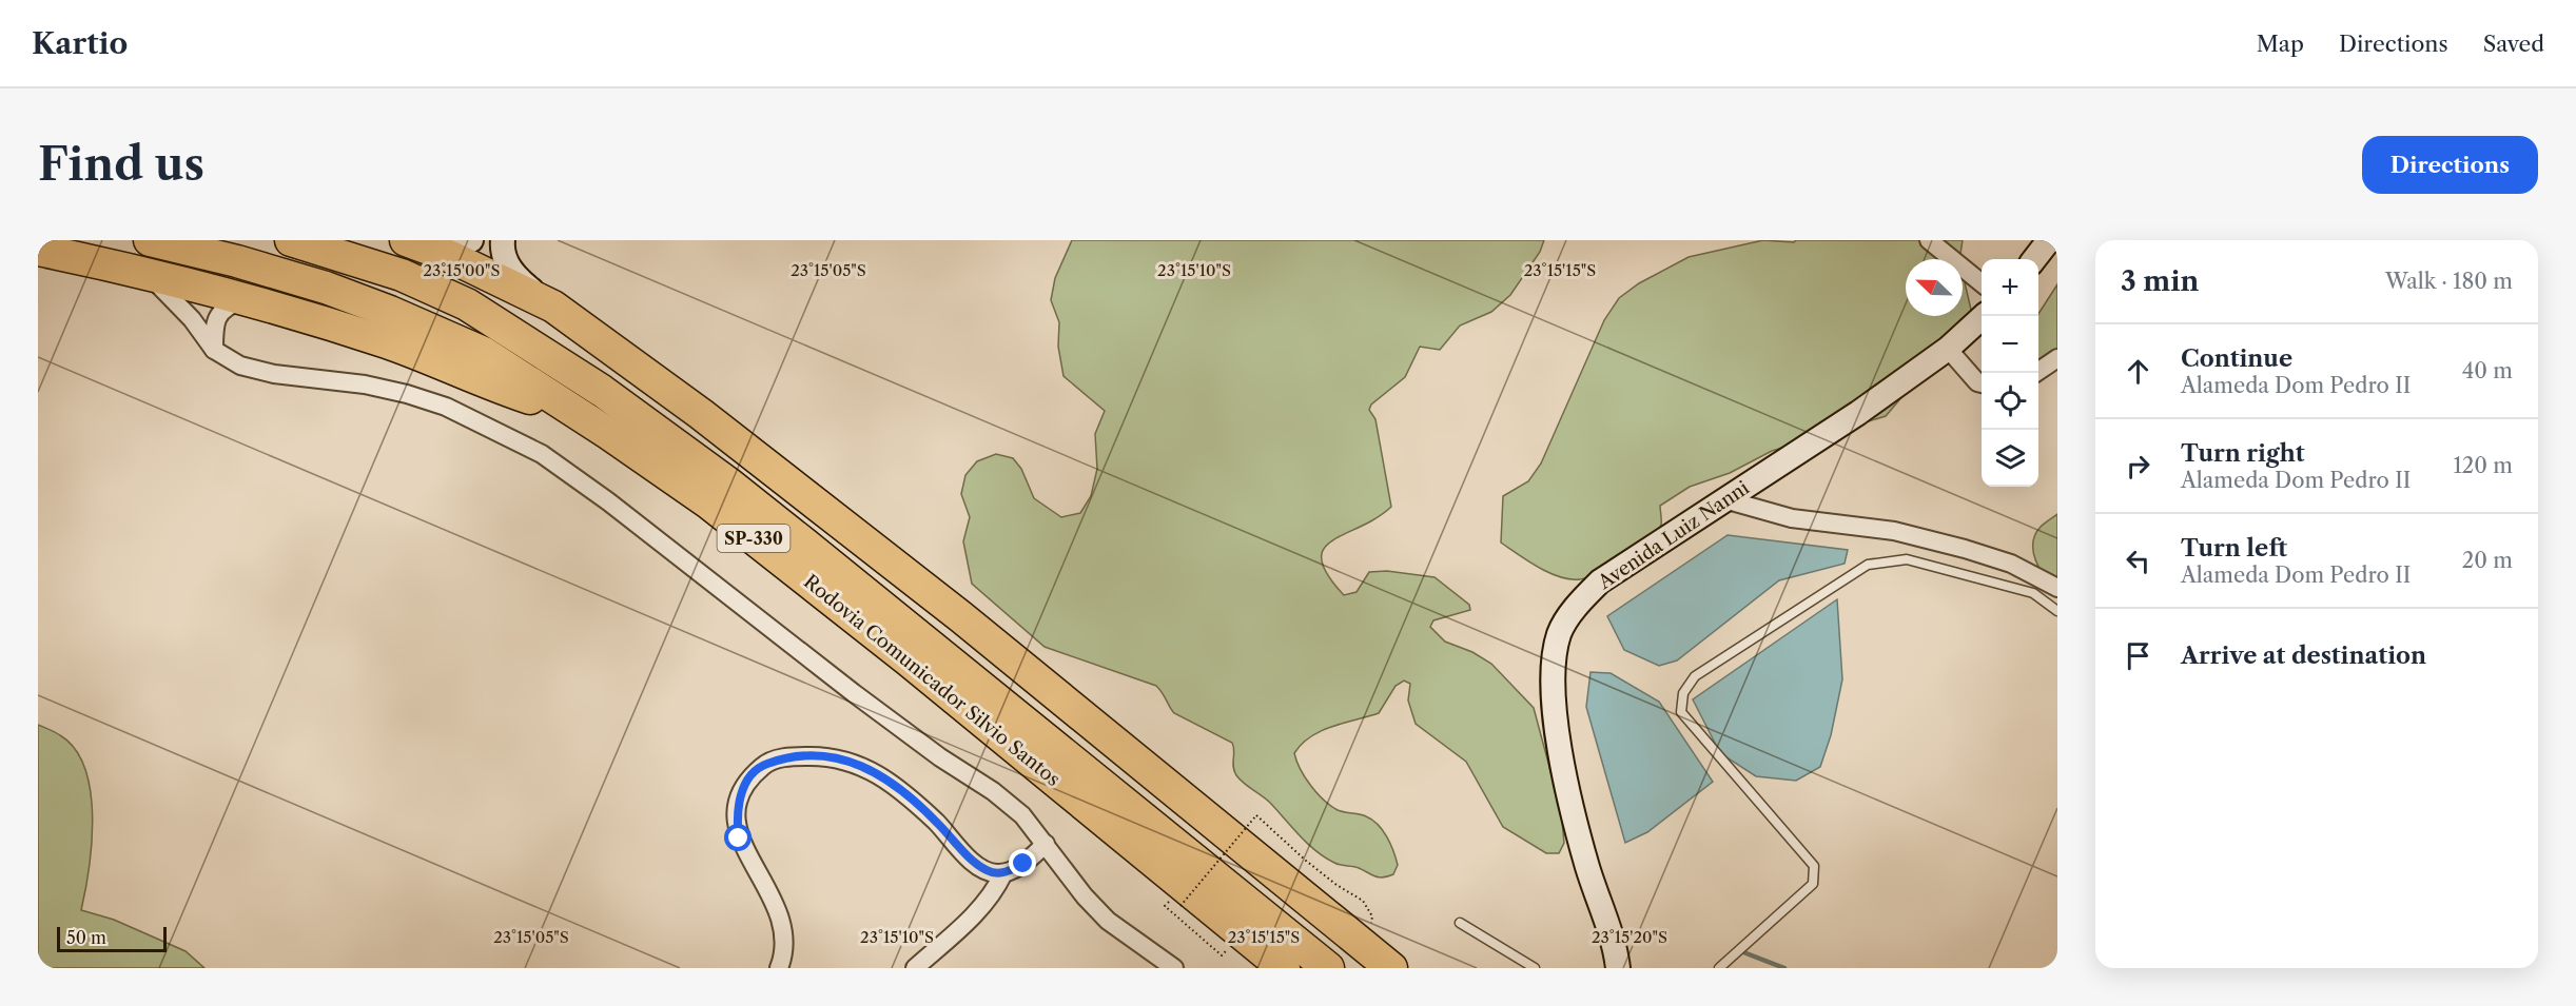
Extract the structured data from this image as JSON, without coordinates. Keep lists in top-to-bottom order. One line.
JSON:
{"streets":{"highway":["SP-330","Rodovia Comunicador Silvio Santos"],"street":["Avenida Luiz Nanni"]},"scale_bar":"50 m","north":"top left","page":{"header":"Kartio","nav":["Map","Directions","Saved"],"buttons":"Directions","title":"Find us","heading":["3 min","Walk · 180 m"],"map_buttons":["+","−"],"list":[["Continue","Alameda Dom Pedro II","40 m"],["Turn right","Alameda Dom Pedro II","120 m"],["Turn left","Alameda Dom Pedro II","20 m"],"Arrive at destination"],"scale":"50 m"},"coordinates":["23°15'00\"S","23°15'10\"S","23°15'15\"S","23°15'05\"S","23°15'20\"S"]}
